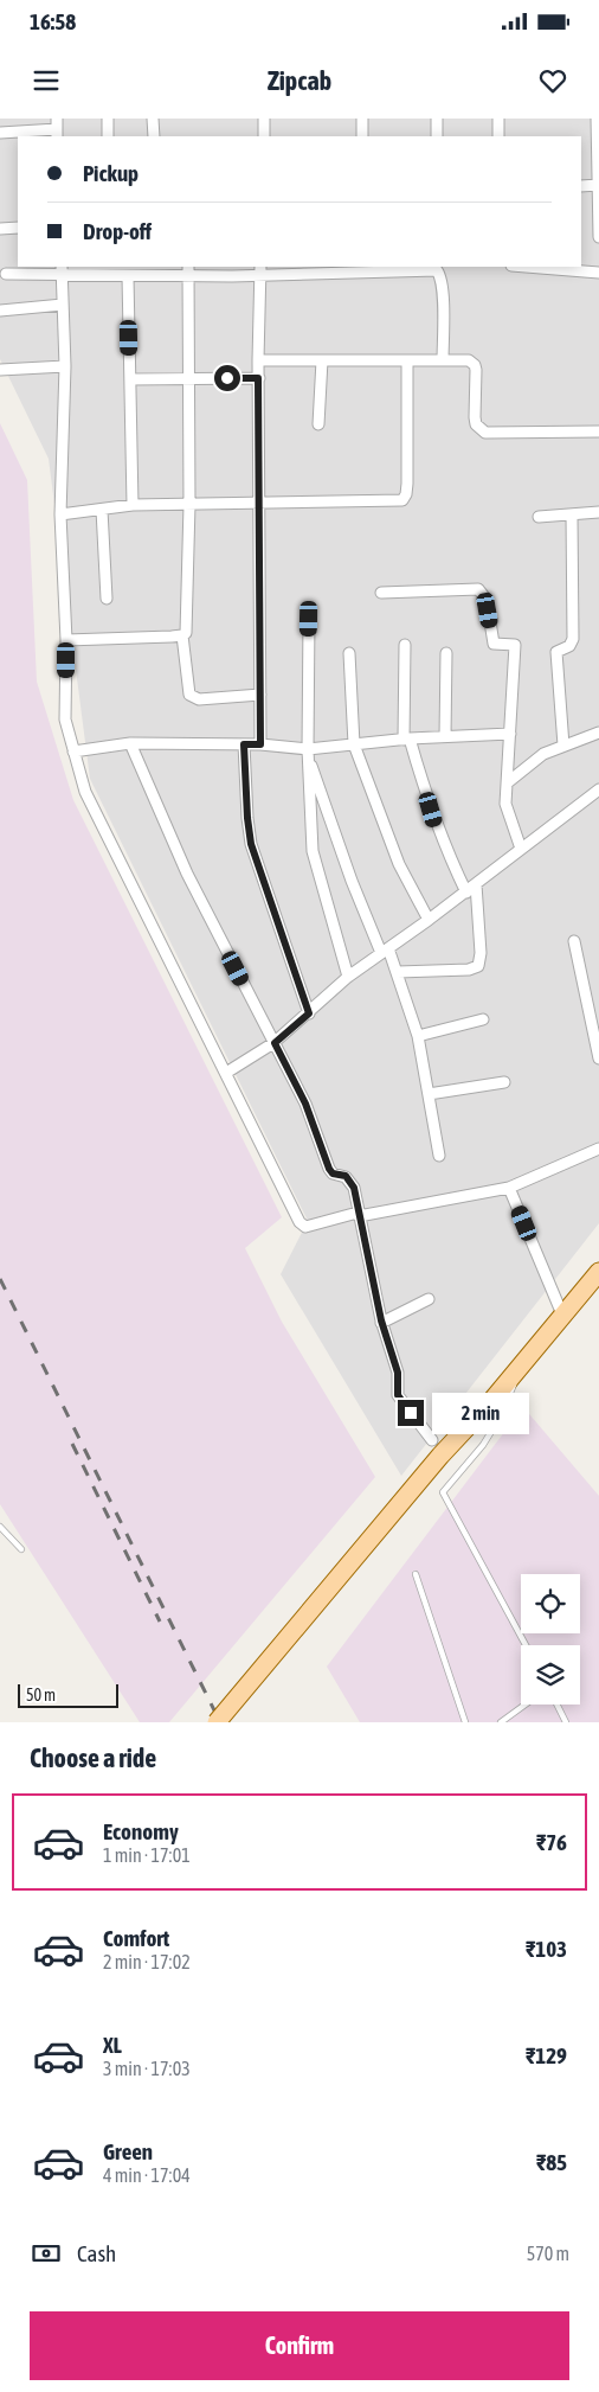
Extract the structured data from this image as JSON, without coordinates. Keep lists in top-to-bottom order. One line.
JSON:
{"scale_bar":"50 m","page":{"status":"16:58","header":"Zipcab","banner":["Pickup","Drop-off"],"bubble":"2 min","scale":"50 m","heading":"Choose a ride","list":[{"name":"Economy","note":"1 min · 17:01","value":"₹76"},{"name":"Comfort","note":"2 min · 17:02","value":"₹103"},{"name":"XL","note":"3 min · 17:03","value":"₹129"},{"name":"Green","note":"4 min · 17:04","value":"₹85"}],"pay":["Cash","570 m"],"buttons":"Confirm"}}
